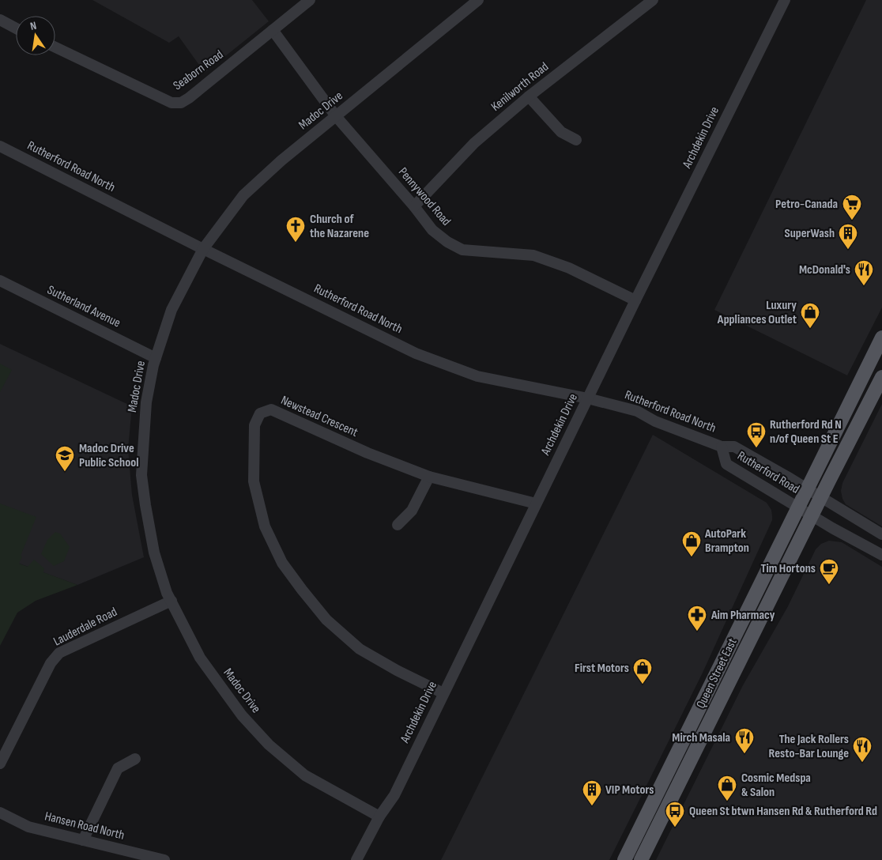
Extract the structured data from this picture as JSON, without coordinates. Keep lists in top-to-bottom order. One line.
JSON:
{"streets":{"main road":["Queen Street East"],"street":["Seaborn Road","Kenilworth Road","Madoc Drive","Archdekin Drive","Rutherford Road North","Pennywood Road","Sutherland Avenue","Newstead Crescent","Rutherford Road","Lauderdale Road","Hansen Road North"]},"crossings":[["Seaborn Road","Pennywood Road"],["Kenilworth Road","Pennywood Road"],["Madoc Drive","Archdekin Drive"],["Madoc Drive","Rutherford Road North"],["Madoc Drive","Pennywood Road"],["Madoc Drive","Sutherland Avenue"],["Madoc Drive","Lauderdale Road"],["Archdekin Drive","Rutherford Road North"],["Archdekin Drive","Pennywood Road"],["Archdekin Drive","Newstead Crescent"],["Rutherford Road North","Rutherford Road"],["Rutherford Road","Queen Street East"]],"places":{"supermarket":["Petro-Canada"],"church":["Church of the Nazarene"],"building":["SuperWash","VIP Motors"],"restaurant":["McDonald's","Mirch Masala","The Jack Rollers Resto-Bar Lounge"],"shop":["Luxury Appliances Outlet","AutoPark Brampton","First Motors","Cosmic Medspa & Salon"],"bus stop":["Rutherford Rd N n/of Queen St E","Queen St btwn Hansen Rd & Rutherford Rd"],"school or university":["Madoc Drive Public School"],"cafe":["Tim Hortons"],"pharmacy":["Aim Pharmacy"]},"north":"top"}
